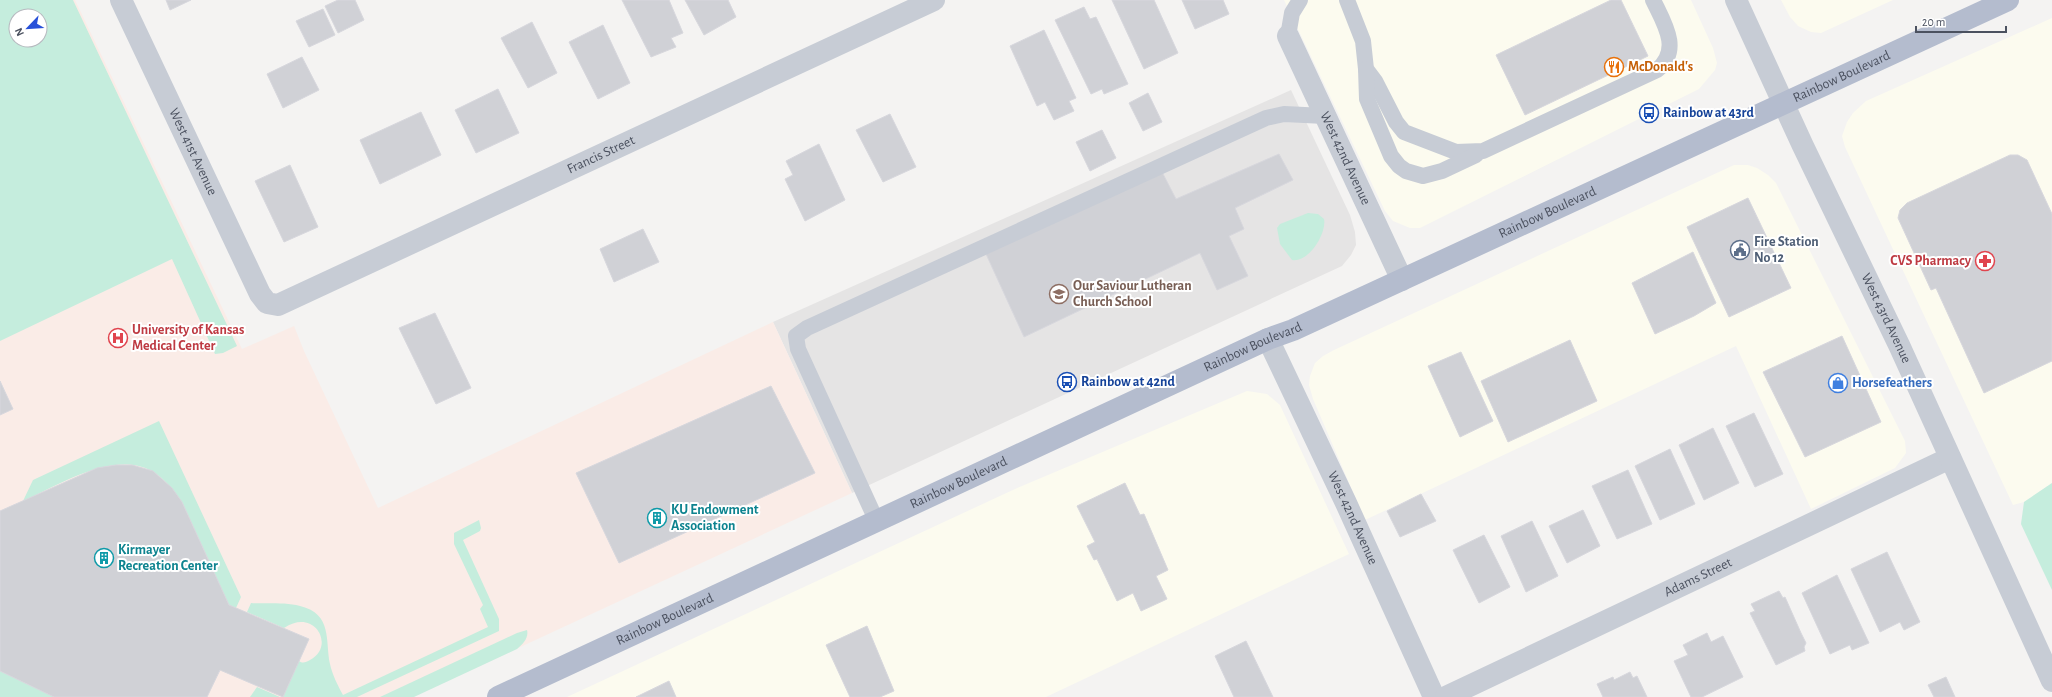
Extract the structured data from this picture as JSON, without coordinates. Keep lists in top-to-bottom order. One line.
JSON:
{"streets":{"main road":["Rainbow Boulevard"],"street":["West 41st Avenue","Francis Street","West 42nd Avenue","West 43rd Avenue","Adams Street"]},"crossings":[["Rainbow Boulevard","West 42nd Avenue"],["Rainbow Boulevard","West 43rd Avenue"],["West 41st Avenue","Francis Street"],["West 43rd Avenue","Adams Street"]],"places":{"restaurant":["McDonald's"],"bus stop":["Rainbow at 43rd","Rainbow at 42nd"],"public building":["Fire Station No 12"],"pharmacy":["CVS Pharmacy"],"school or university":["Our Saviour Lutheran Church School"],"hospital":["University of Kansas Medical Center"],"shop":["Horsefeathers"],"building":["KU Endowment Association","Kirmayer Recreation Center"]},"scale_bar":"20 m","north":"bottom left"}
